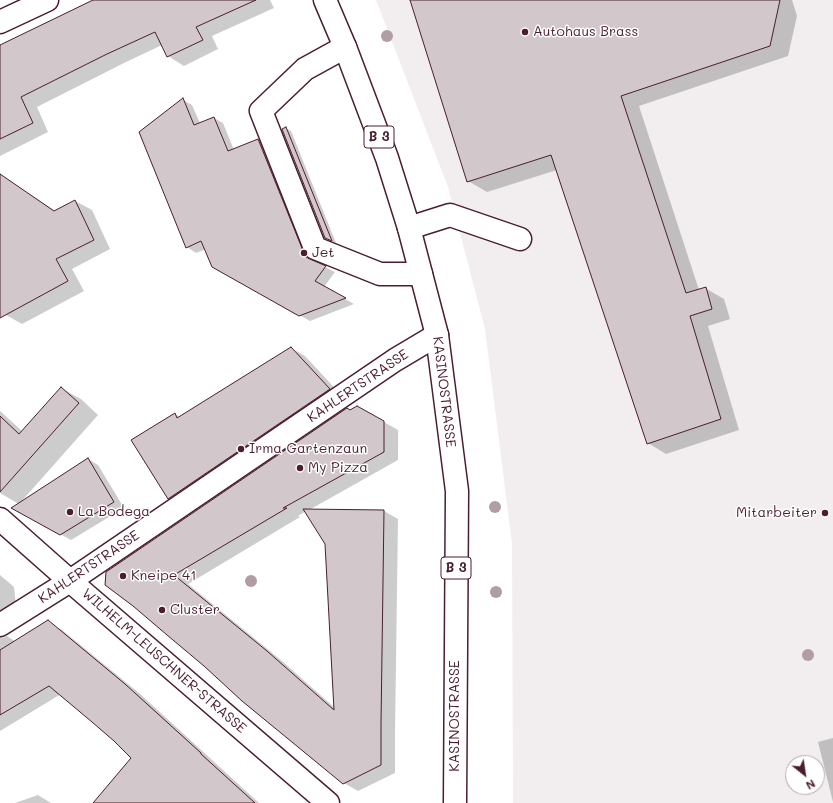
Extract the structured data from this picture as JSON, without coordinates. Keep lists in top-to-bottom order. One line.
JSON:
{"streets":{"street":["B 3","KAHLERTSTRASSE","KASINOSTRASSE","WILHELM-LEUSCHNER-STRASSE"]},"crossings":[["KAHLERTSTRASSE","KASINOSTRASSE"],["KAHLERTSTRASSE","WILHELM-LEUSCHNER-STRASSE"]],"places":["Autohaus Brass","Jet","Irma Gartenzaun","My Pizza","La Bodega","Mitarbeiter","Kneipe 41","Cluster"],"north":"bottom right"}
